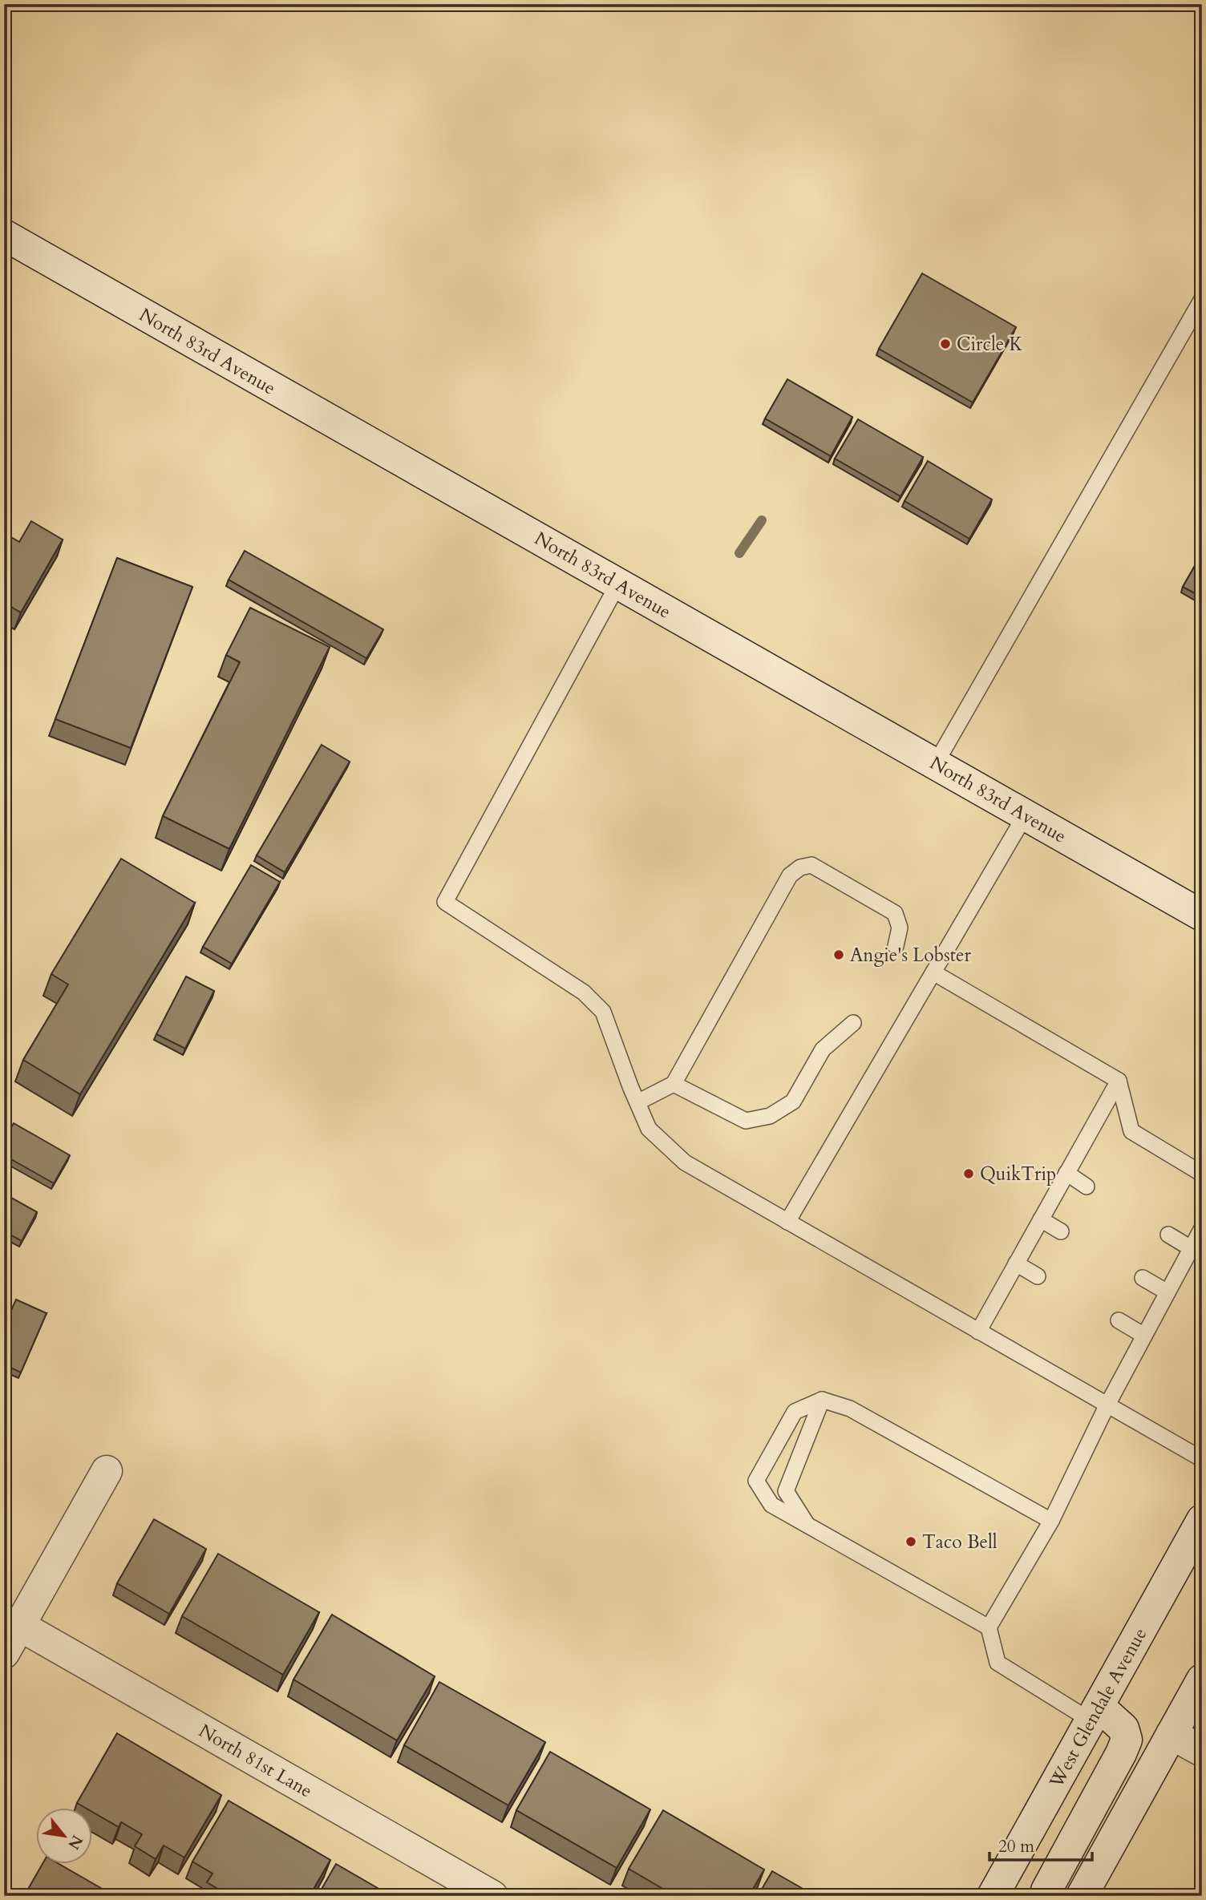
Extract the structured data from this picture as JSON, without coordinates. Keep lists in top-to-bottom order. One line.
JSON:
{"streets":{"main road":["North 83rd Avenue","West Glendale Avenue","North 81st Lane"]},"places":["Circle K","Angie's Lobster","QuikTrip","Taco Bell"],"scale_bar":"20 m","north":"bottom right"}
